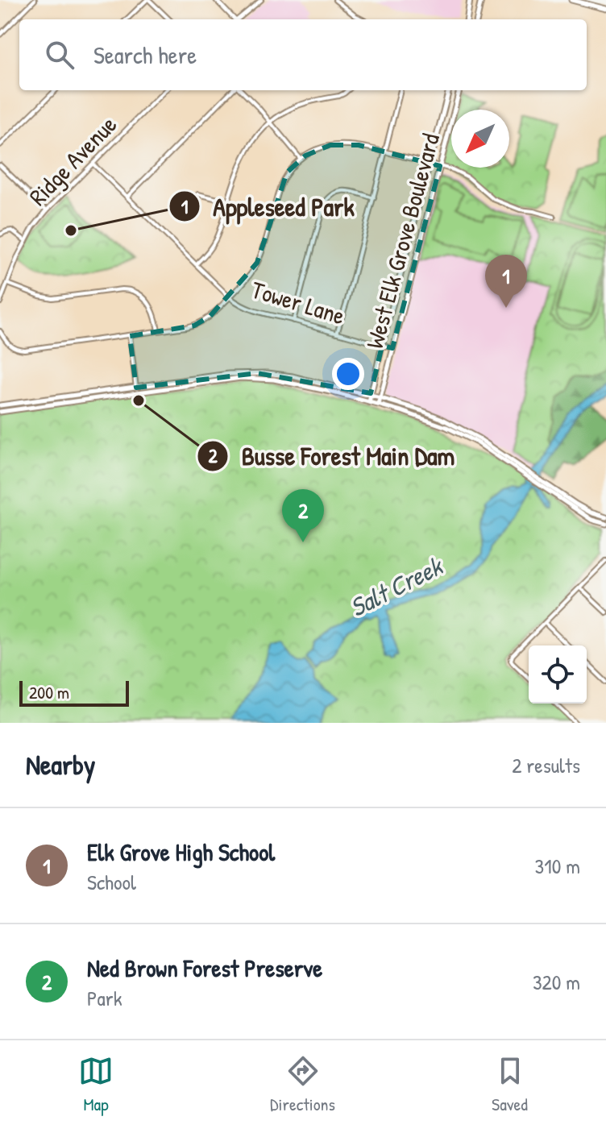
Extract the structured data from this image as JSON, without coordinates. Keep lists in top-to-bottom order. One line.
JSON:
{"streets":{"main road":["West Elk Grove Boulevard"],"street":["Ridge Avenue","Tower Lane"]},"crossings":[["Ridge Avenue","Tower Lane"],["West Elk Grove Boulevard","Tower Lane"]],"water":["Salt Creek"],"places":["Appleseed Park","Busse Forest Main Dam"],"scale_bar":"200 m","north":"bottom left","page":{"search":"Search here","pins":["1","2"],"scale":"200 m","heading":["Nearby","2 results"],"list":[{"mark":"1","name":"Elk Grove High School","note":"School","value":"310 m"},{"mark":"2","name":"Ned Brown Forest Preserve","note":"Park","value":"320 m"}],"nav":["Map","Directions","Saved"]}}
